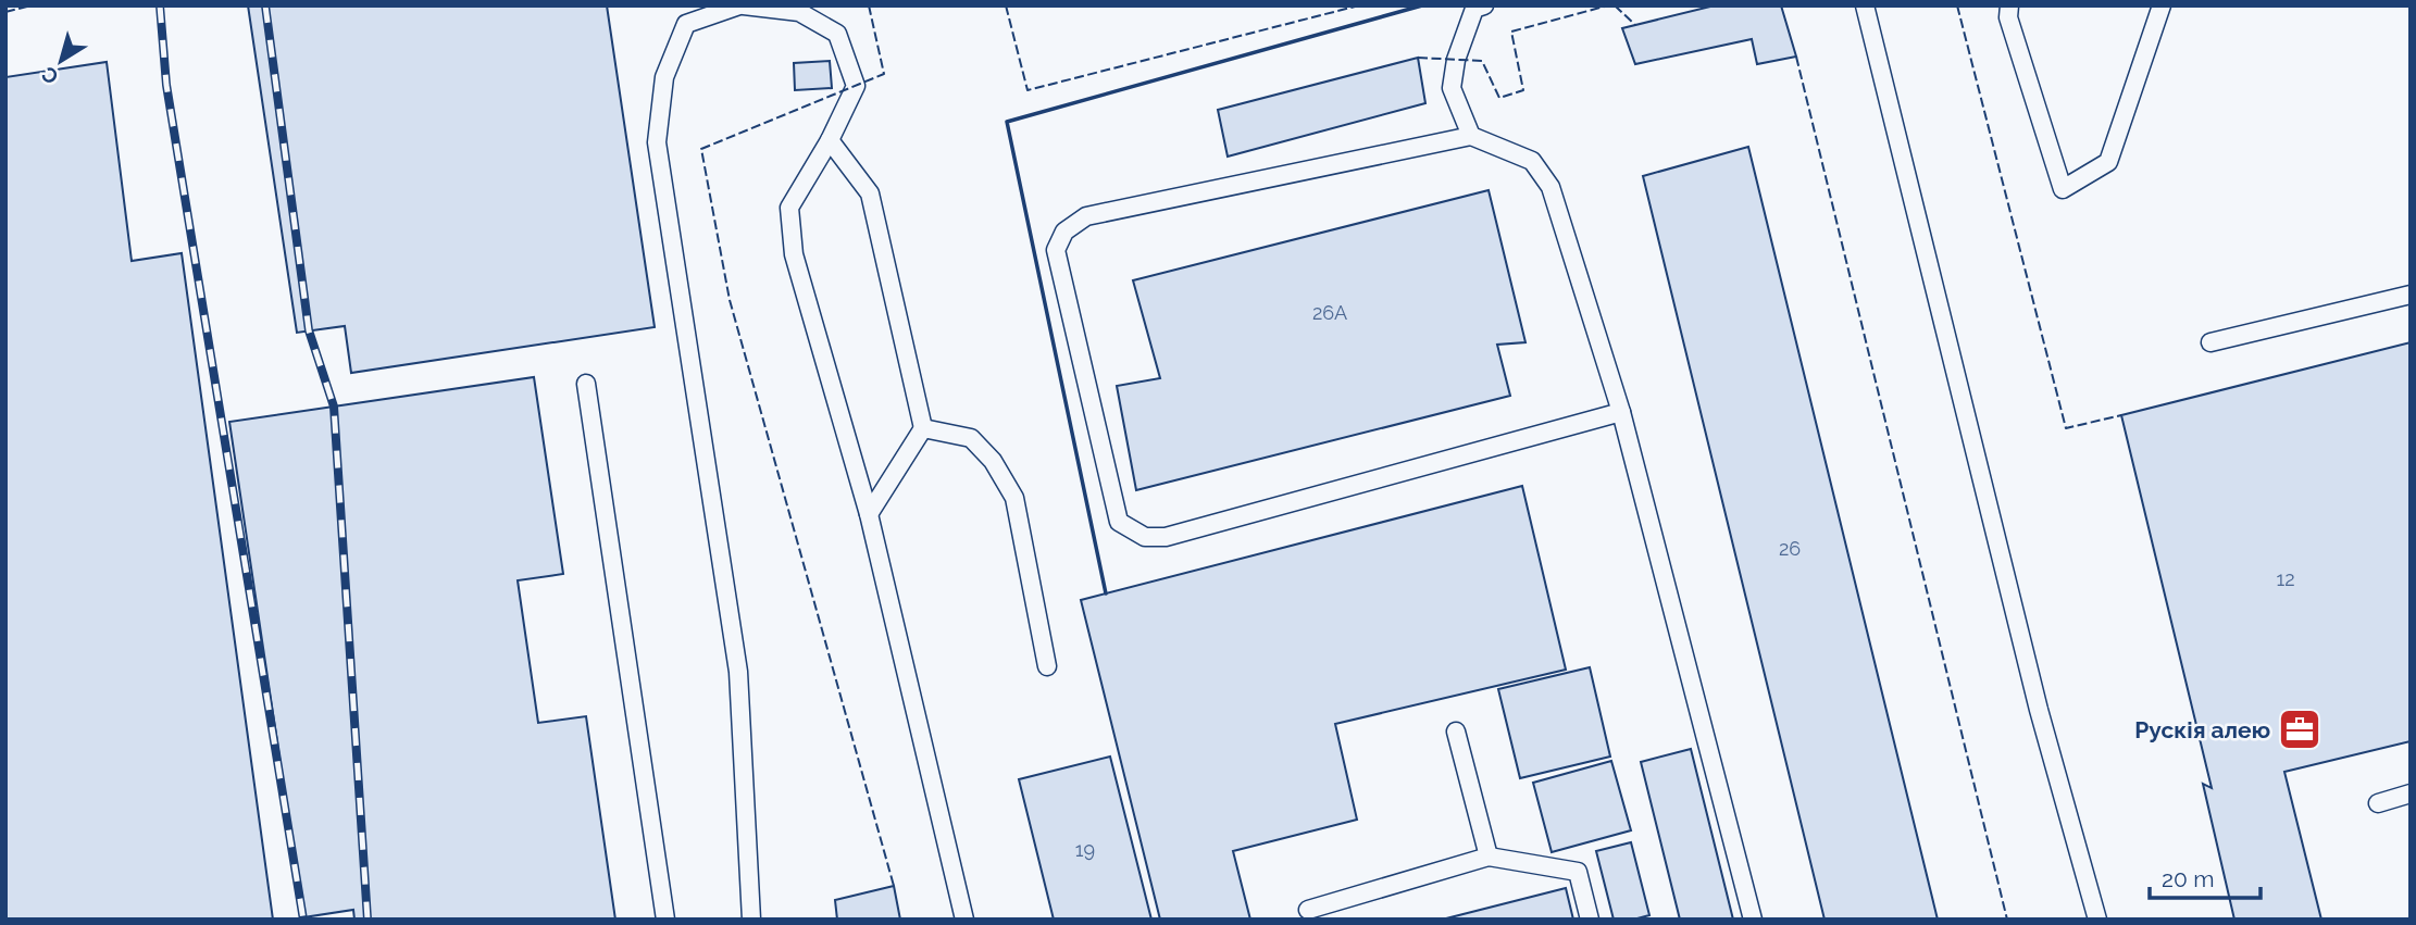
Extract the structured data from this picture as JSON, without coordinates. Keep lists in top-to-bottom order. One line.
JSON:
{"places":{"office":["Рускія алею"]},"house_numbers":["26А","26","12","19"],"scale_bar":"20 m","north":"bottom left"}
